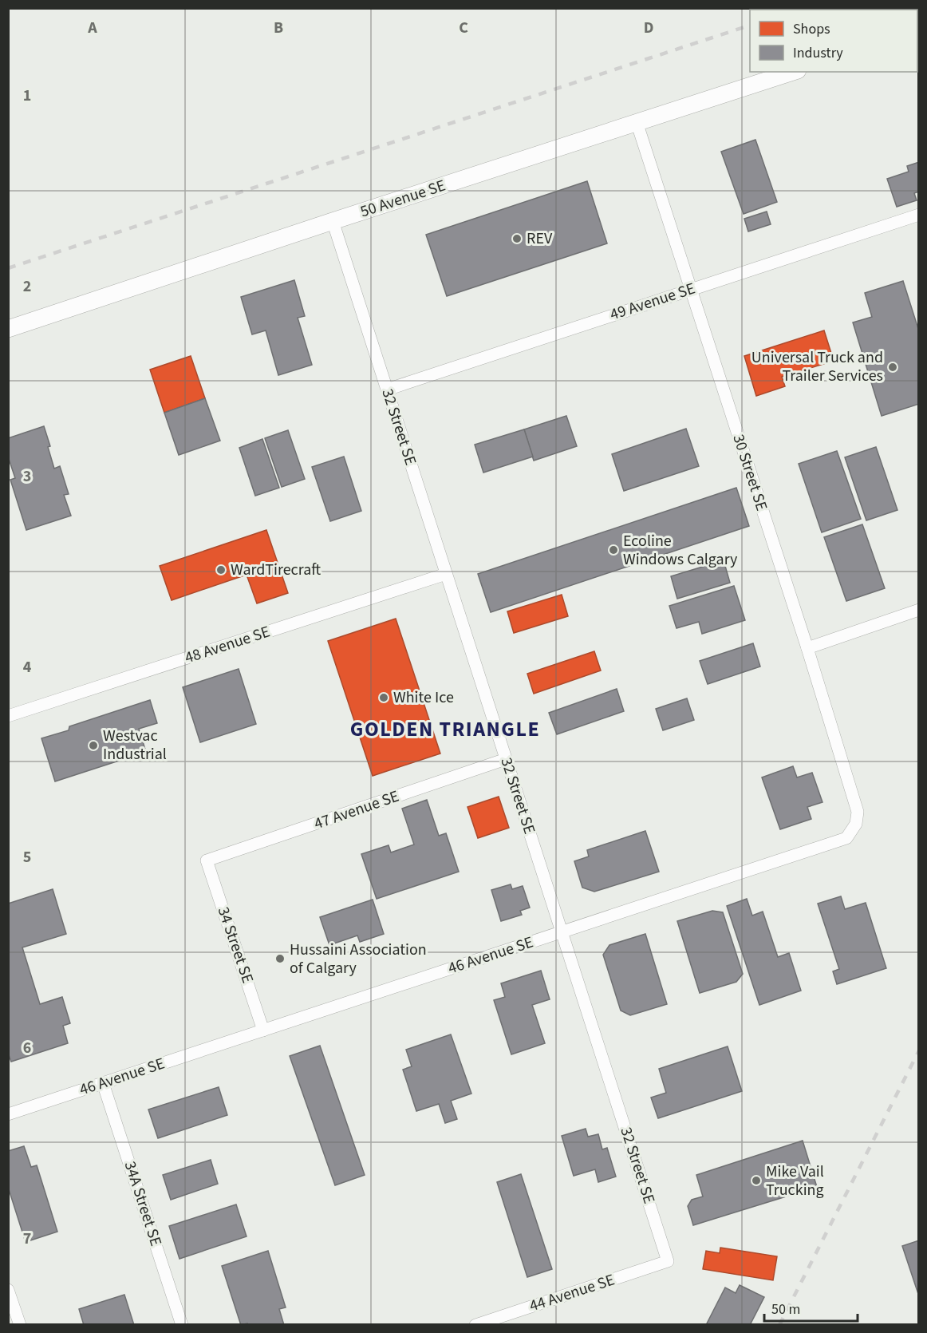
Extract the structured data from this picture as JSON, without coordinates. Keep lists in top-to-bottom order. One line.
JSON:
{"streets":{"street":["50 Avenue SE","49 Avenue SE","32 Street SE","30 Street SE","48 Avenue SE","47 Avenue SE","34 Street SE","46 Avenue SE","34A Street SE","44 Avenue SE"]},"crossings":[["50 Avenue SE","32 Street SE"],["50 Avenue SE","30 Street SE"],["49 Avenue SE","32 Street SE"],["49 Avenue SE","30 Street SE"],["32 Street SE","48 Avenue SE"],["32 Street SE","47 Avenue SE"],["32 Street SE","46 Avenue SE"],["32 Street SE","44 Avenue SE"],["30 Street SE","46 Avenue SE"],["47 Avenue SE","34 Street SE"],["34 Street SE","46 Avenue SE"],["46 Avenue SE","34A Street SE"]],"districts":["GOLDEN TRIANGLE"],"places":["REV","Universal Truck and Trailer Services","Ecoline Windows Calgary","WardTirecraft","White Ice","Westvac Industrial","Hussaini Association of Calgary","Mike Vail Trucking"],"legend":["Shops","Industry"],"scale_bar":"50 m","grid":{"columns":["A","B","C","D"],"rows":["1","2","3","4","5","6","7"]}}
